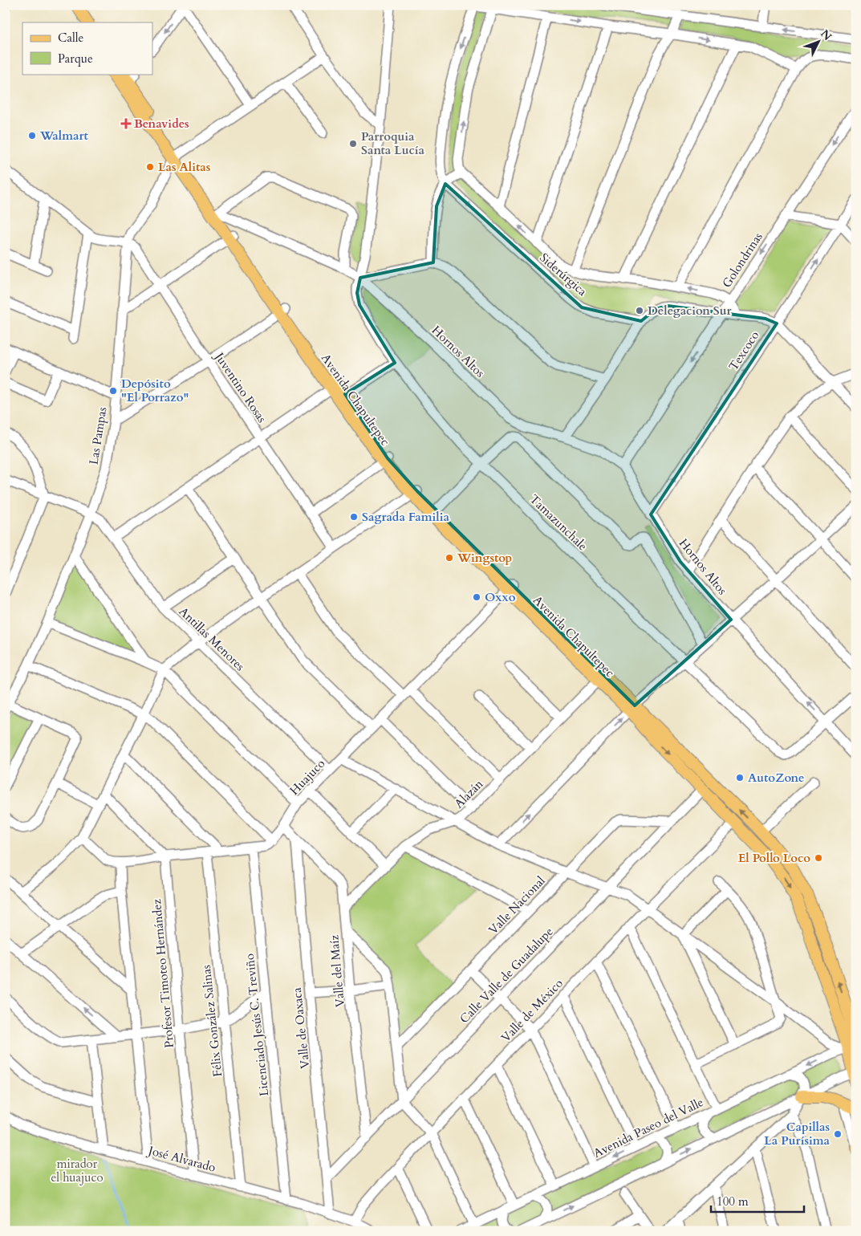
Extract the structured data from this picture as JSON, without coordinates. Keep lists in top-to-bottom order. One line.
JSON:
{"streets":{"main road":["Avenida Chapultepec"],"street":["Golondrinas","Siderúrgica","Texcoco","Hornos Altos","Juventino Rosas","Las Pampas","Tamazunchale","Antillas Menores","Huajuco","Alazán","Valle Nacional","Valle del Maíz","Profesor Timoteo Hernández","Calle Valle de Guadalupe","Valle de México","Félix González Salinas","Licenciado Jesús C. Treviño","Valle de Oaxaca","Avenida Paseo del Valle","José Alvarado"]},"crossings":[["Golondrinas","Siderúrgica"],["Golondrinas","Hornos Altos"],["Texcoco","Hornos Altos"],["Hornos Altos","Avenida Chapultepec"],["Hornos Altos","Tamazunchale"],["Juventino Rosas","Las Pampas"],["Avenida Chapultepec","Las Pampas"],["Avenida Chapultepec","Huajuco"],["Avenida Chapultepec","Alazán"],["Las Pampas","Antillas Menores"],["Antillas Menores","Huajuco"],["Huajuco","Valle del Maíz"],["Alazán","Valle del Maíz"],["Valle Nacional","Calle Valle de Guadalupe"],["Valle del Maíz","Calle Valle de Guadalupe"],["Valle del Maíz","Valle de Oaxaca"],["Profesor Timoteo Hernández","José Alvarado"],["Calle Valle de Guadalupe","Valle de Oaxaca"],["Valle de México","José Alvarado"],["Félix González Salinas","José Alvarado"],["Licenciado Jesús C. Treviño","José Alvarado"],["Valle de Oaxaca","José Alvarado"]],"parks":["mirador el huajuco"],"places":{"health":["Benavides"],"other":["Walmart","Parroquia Santa Lucía","Las Alitas","Delegacion Sur","Depósito \"El Porrazo\"","Sagrada Familia","Wingstop","Oxxo","AutoZone","El Pollo Loco","Capillas La Purísima"]},"legend":["Calle","Parque"],"scale_bar":"100 m","north":"top right"}
